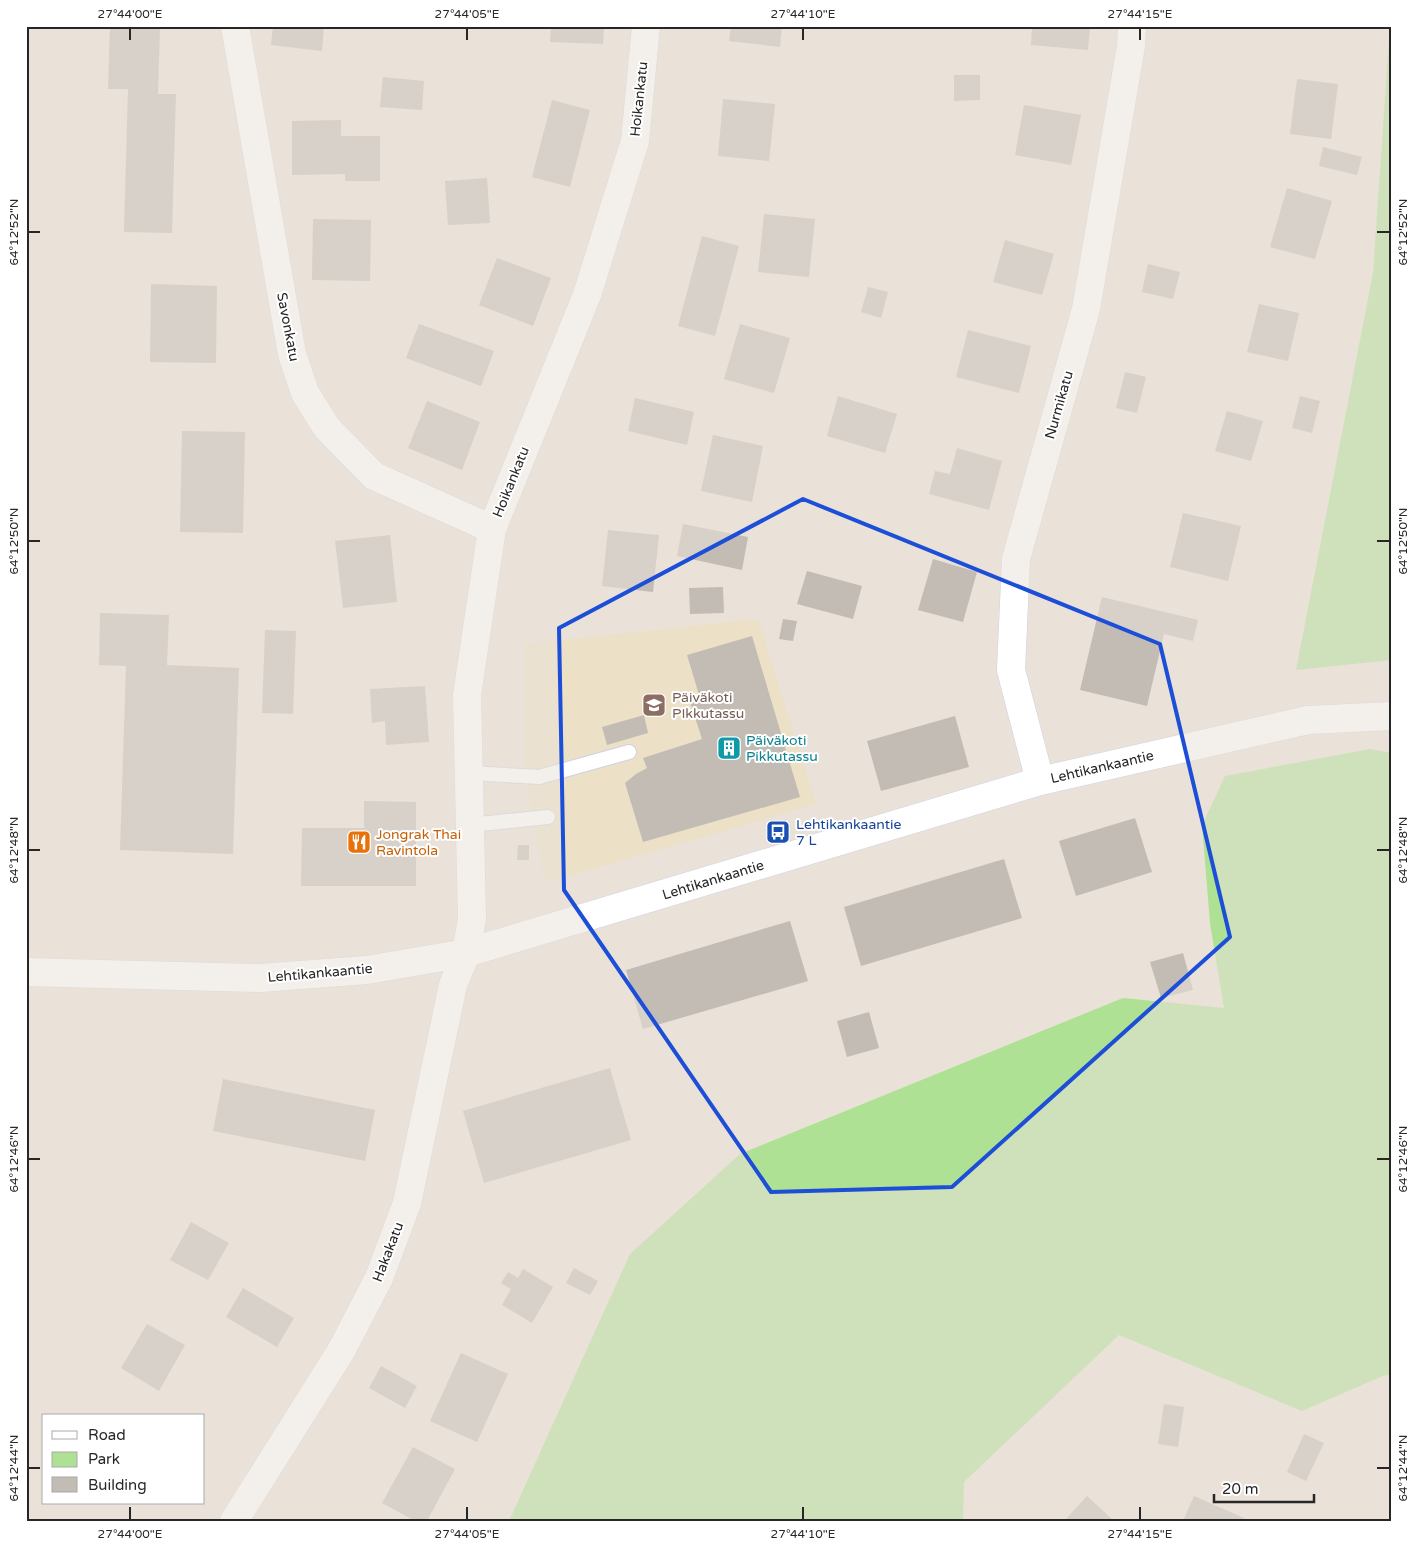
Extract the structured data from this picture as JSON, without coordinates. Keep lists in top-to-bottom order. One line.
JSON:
{"streets":{"street":["Hoikankatu","Savonkatu","Nurmikatu","Lehtikankaantie","Hakakatu"]},"crossings":[["Hoikankatu","Savonkatu"],["Hoikankatu","Lehtikankaantie"],["Hoikankatu","Hakakatu"],["Nurmikatu","Lehtikankaantie"],["Lehtikankaantie","Hakakatu"]],"places":{"school or university":["Päiväkoti PIkkutassu"],"building":["Päiväkoti Pikkutassu"],"bus stop":["Lehtikankaantie 7 L"],"restaurant":["Jongrak Thai Ravintola"]},"legend":["Road","Park","Building"],"scale_bar":"20 m","coordinates":["27°44'00\"E","27°44'05\"E","27°44'10\"E","27°44'15\"E","64°12'52\"N","64°12'50\"N","64°12'48\"N","64°12'46\"N","64°12'44\"N"]}
